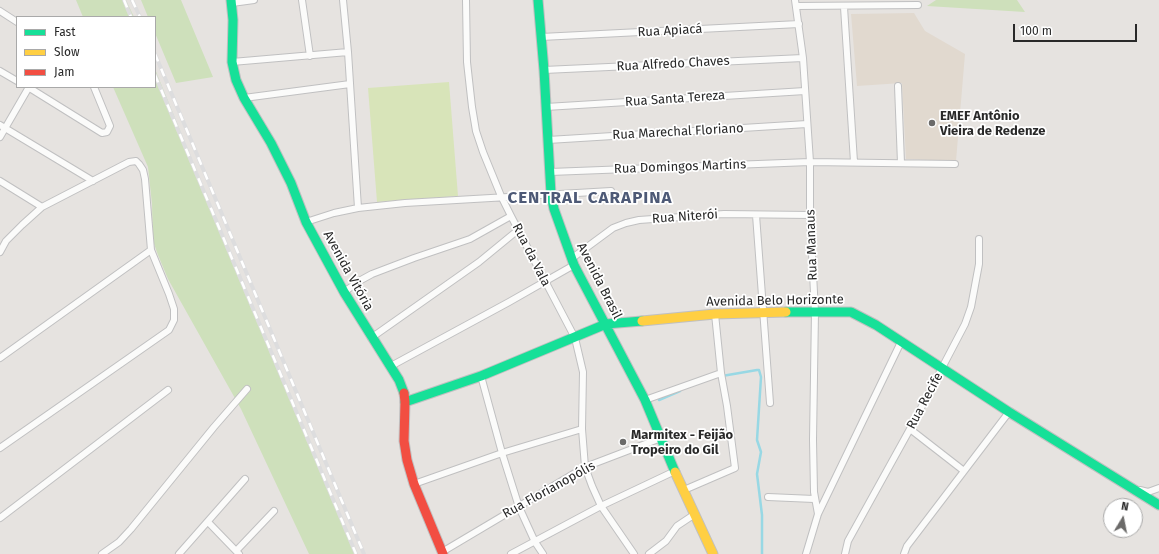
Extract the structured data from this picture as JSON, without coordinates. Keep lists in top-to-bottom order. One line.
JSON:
{"streets":{"street":["Rua Apiacá","Rua Alfredo Chaves","Rua Santa Tereza","Rua Marechal Floriano","Rua Domingos Martins","Rua Niterói","Rua Manaus","Rua da Vala","Avenida Vitória","Avenida Brasil","Avenida Belo Horizonte","Rua Recife","Rua Florianopólis"]},"crossings":[["Rua Apiacá","Rua Manaus"],["Rua Apiacá","Avenida Brasil"],["Rua Alfredo Chaves","Rua Manaus"],["Rua Alfredo Chaves","Avenida Brasil"],["Rua Santa Tereza","Rua Manaus"],["Rua Santa Tereza","Avenida Brasil"],["Rua Marechal Floriano","Rua Manaus"],["Rua Marechal Floriano","Avenida Brasil"],["Rua Domingos Martins","Rua Manaus"],["Rua Domingos Martins","Avenida Brasil"],["Rua Niterói","Rua Manaus"],["Rua Niterói","Rua da Vala"],["Rua Niterói","Avenida Vitória"],["Rua Niterói","Avenida Brasil"],["Rua Manaus","Avenida Belo Horizonte"],["Rua da Vala","Avenida Belo Horizonte"],["Rua da Vala","Rua Florianopólis"],["Avenida Vitória","Avenida Belo Horizonte"],["Avenida Vitória","Rua Florianopólis"],["Avenida Brasil","Avenida Belo Horizonte"],["Avenida Brasil","Rua Florianopólis"],["Avenida Belo Horizonte","Rua Recife"]],"districts":["CENTRAL CARAPINA"],"places":["EMEF Antônio Vieira de Redenze","Marmitex - Feijão Tropeiro do Gil"],"legend":["Fast","Slow","Jam"],"scale_bar":"100 m","north":"top"}
